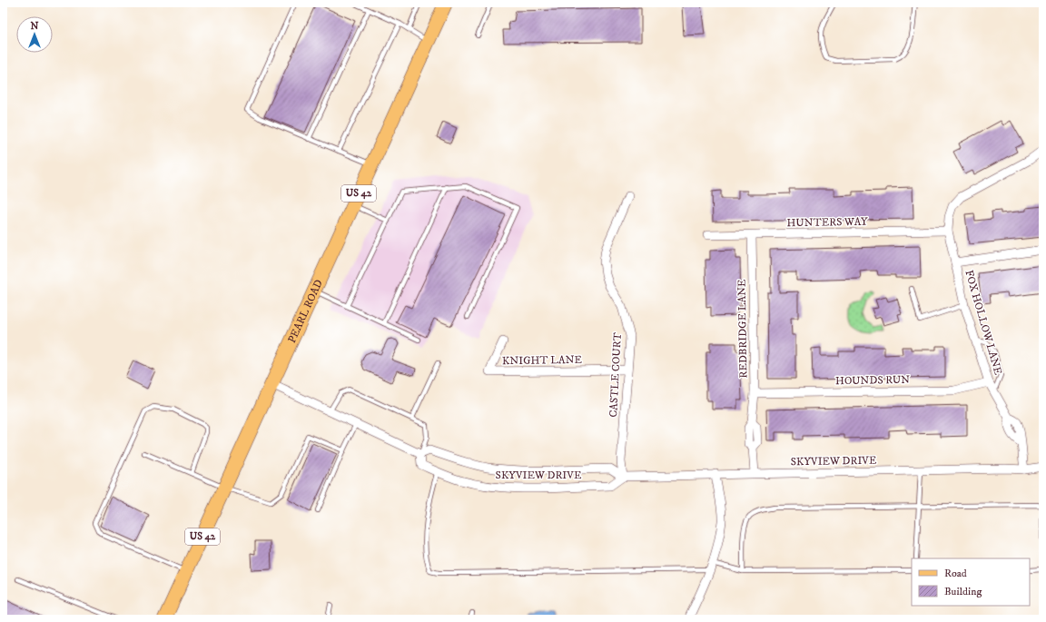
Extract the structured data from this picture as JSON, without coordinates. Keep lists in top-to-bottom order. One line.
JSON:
{"streets":{"main road":["US 42","PEARL ROAD"],"street":["HUNTERS WAY","FOX HOLLOW LANE","REDBRIDGE LANE","KNIGHT LANE","CASTLE COURT","HOUNDS RUN","SKYVIEW DRIVE"]},"crossings":[["HUNTERS WAY","FOX HOLLOW LANE"],["HUNTERS WAY","REDBRIDGE LANE"],["PEARL ROAD","SKYVIEW DRIVE"],["FOX HOLLOW LANE","HOUNDS RUN"],["FOX HOLLOW LANE","SKYVIEW DRIVE"],["REDBRIDGE LANE","HOUNDS RUN"],["REDBRIDGE LANE","SKYVIEW DRIVE"],["KNIGHT LANE","CASTLE COURT"],["CASTLE COURT","SKYVIEW DRIVE"]],"legend":["Road","Building"],"north":"top"}
